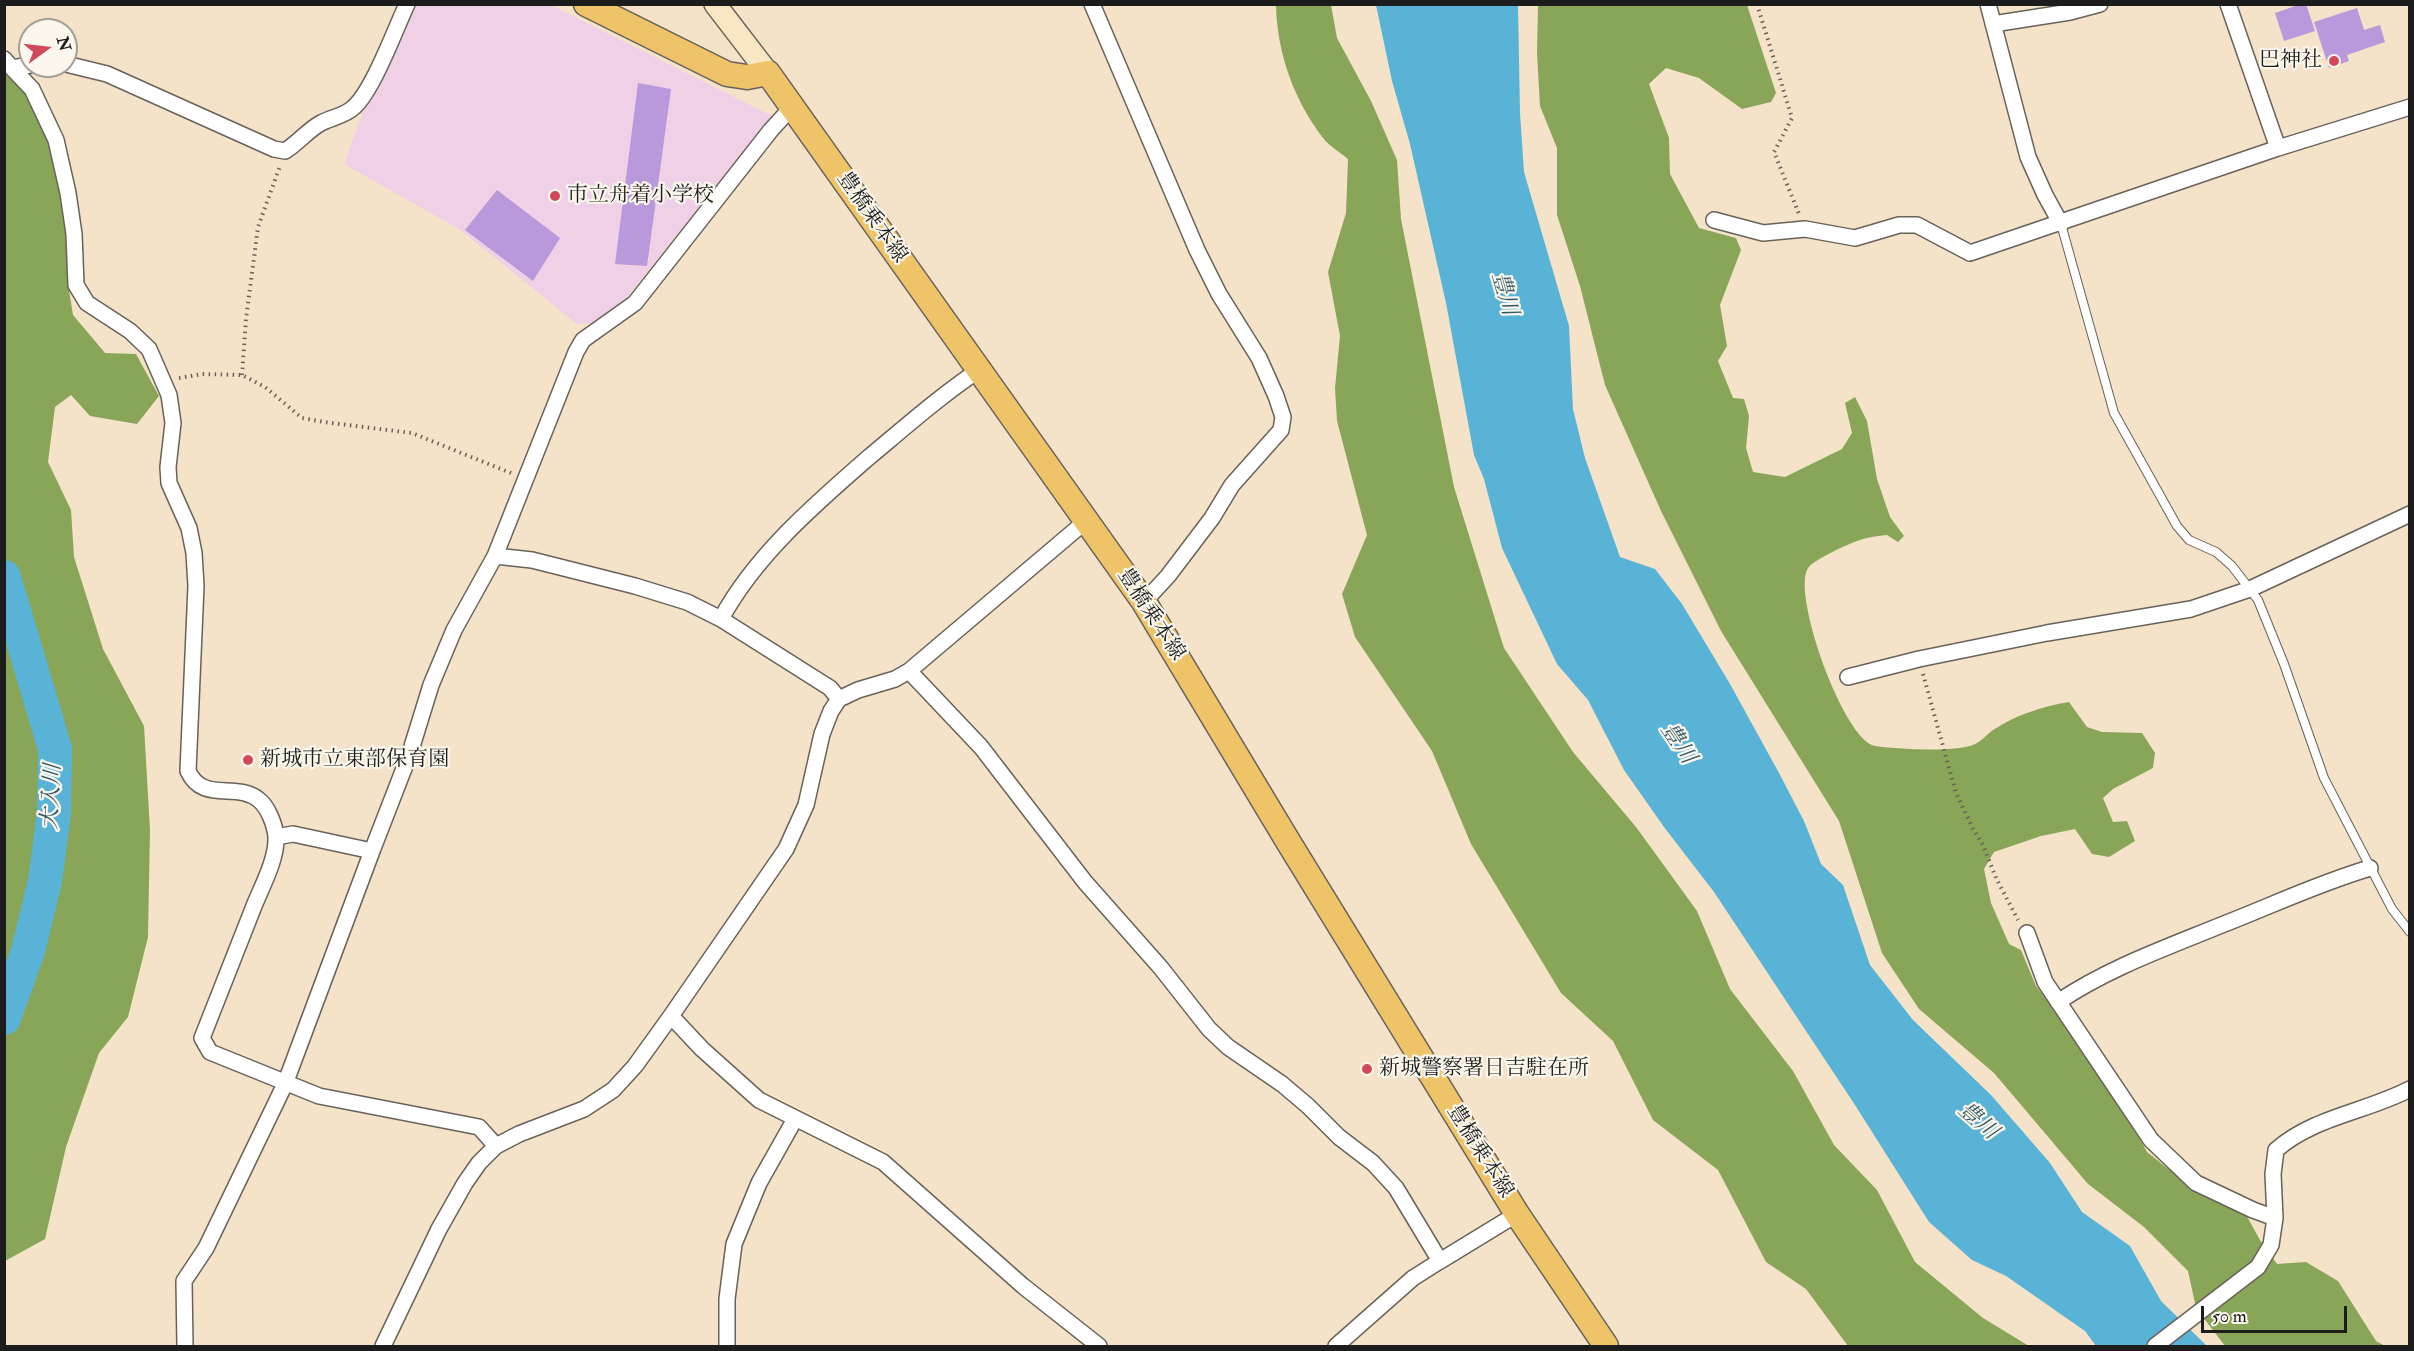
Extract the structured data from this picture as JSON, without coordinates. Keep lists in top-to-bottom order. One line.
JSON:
{"streets":{"main road":["豊橋乗本線"]},"water":["豊川","大入川"],"places":["巴神社","市立舟着小学校","新城市立東部保育園","新城警察署日吉駐在所"],"scale_bar":"50 m","north":"right"}
